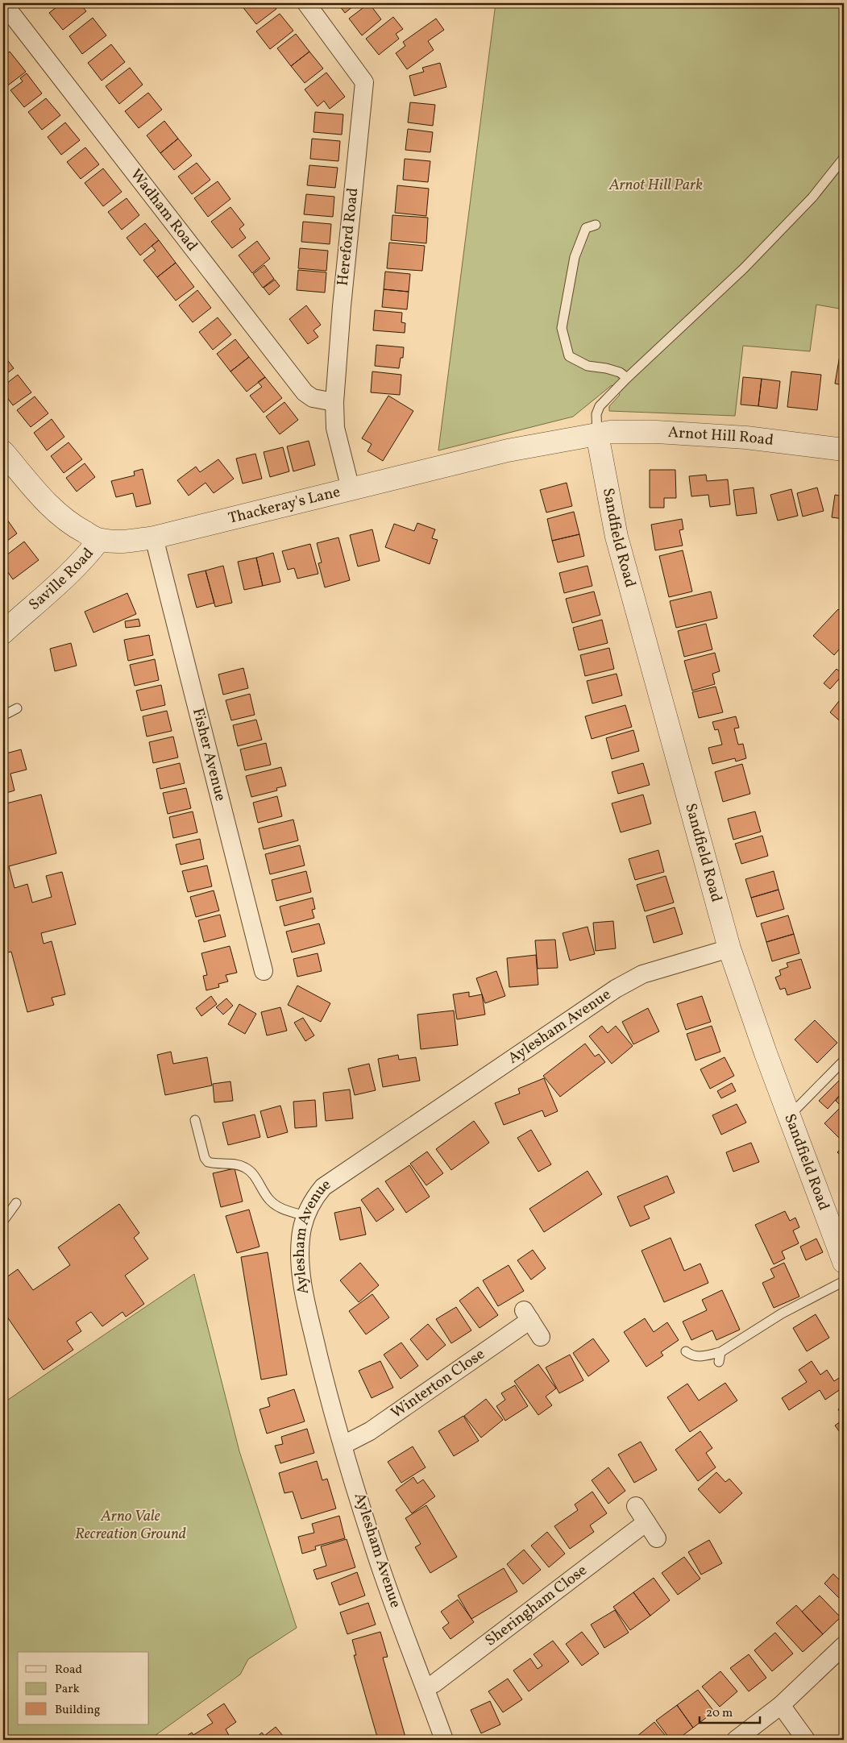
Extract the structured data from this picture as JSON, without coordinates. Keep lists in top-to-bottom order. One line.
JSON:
{"streets":{"street":["Wadham Road","Hereford Road","Arnot Hill Road","Thackeray's Lane","Sandfield Road","Saville Road","Fisher Avenue","Aylesham Avenue","Winterton Close","Sheringham Close"]},"crossings":[["Wadham Road","Hereford Road"],["Hereford Road","Thackeray's Lane"],["Arnot Hill Road","Thackeray's Lane"],["Arnot Hill Road","Sandfield Road"],["Thackeray's Lane","Sandfield Road"],["Thackeray's Lane","Saville Road"],["Thackeray's Lane","Fisher Avenue"],["Sandfield Road","Aylesham Avenue"],["Aylesham Avenue","Winterton Close"],["Aylesham Avenue","Sheringham Close"]],"parks":["Arnot Hill Park","Arno Vale Recreation Ground"],"legend":["Road","Park","Building"],"scale_bar":"20 m"}
